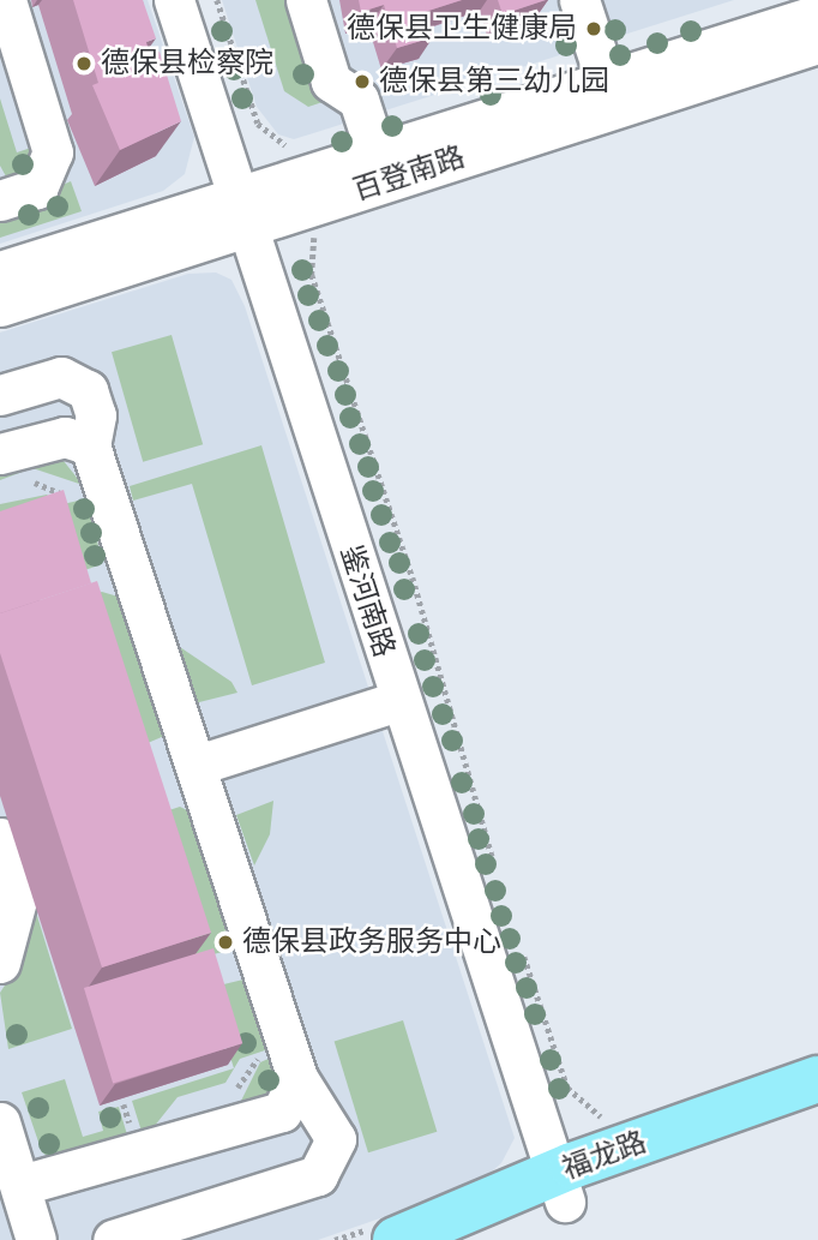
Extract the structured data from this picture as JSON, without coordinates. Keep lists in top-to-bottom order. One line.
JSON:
{"streets":{"main road":["福龙路"],"street":["百登南路","鉴河南路"]},"crossings":[["百登南路","鉴河南路"],["鉴河南路","福龙路"]],"places":["德保县卫生健康局","德保县检察院","德保县第三幼儿园","德保县政务服务中心"]}
